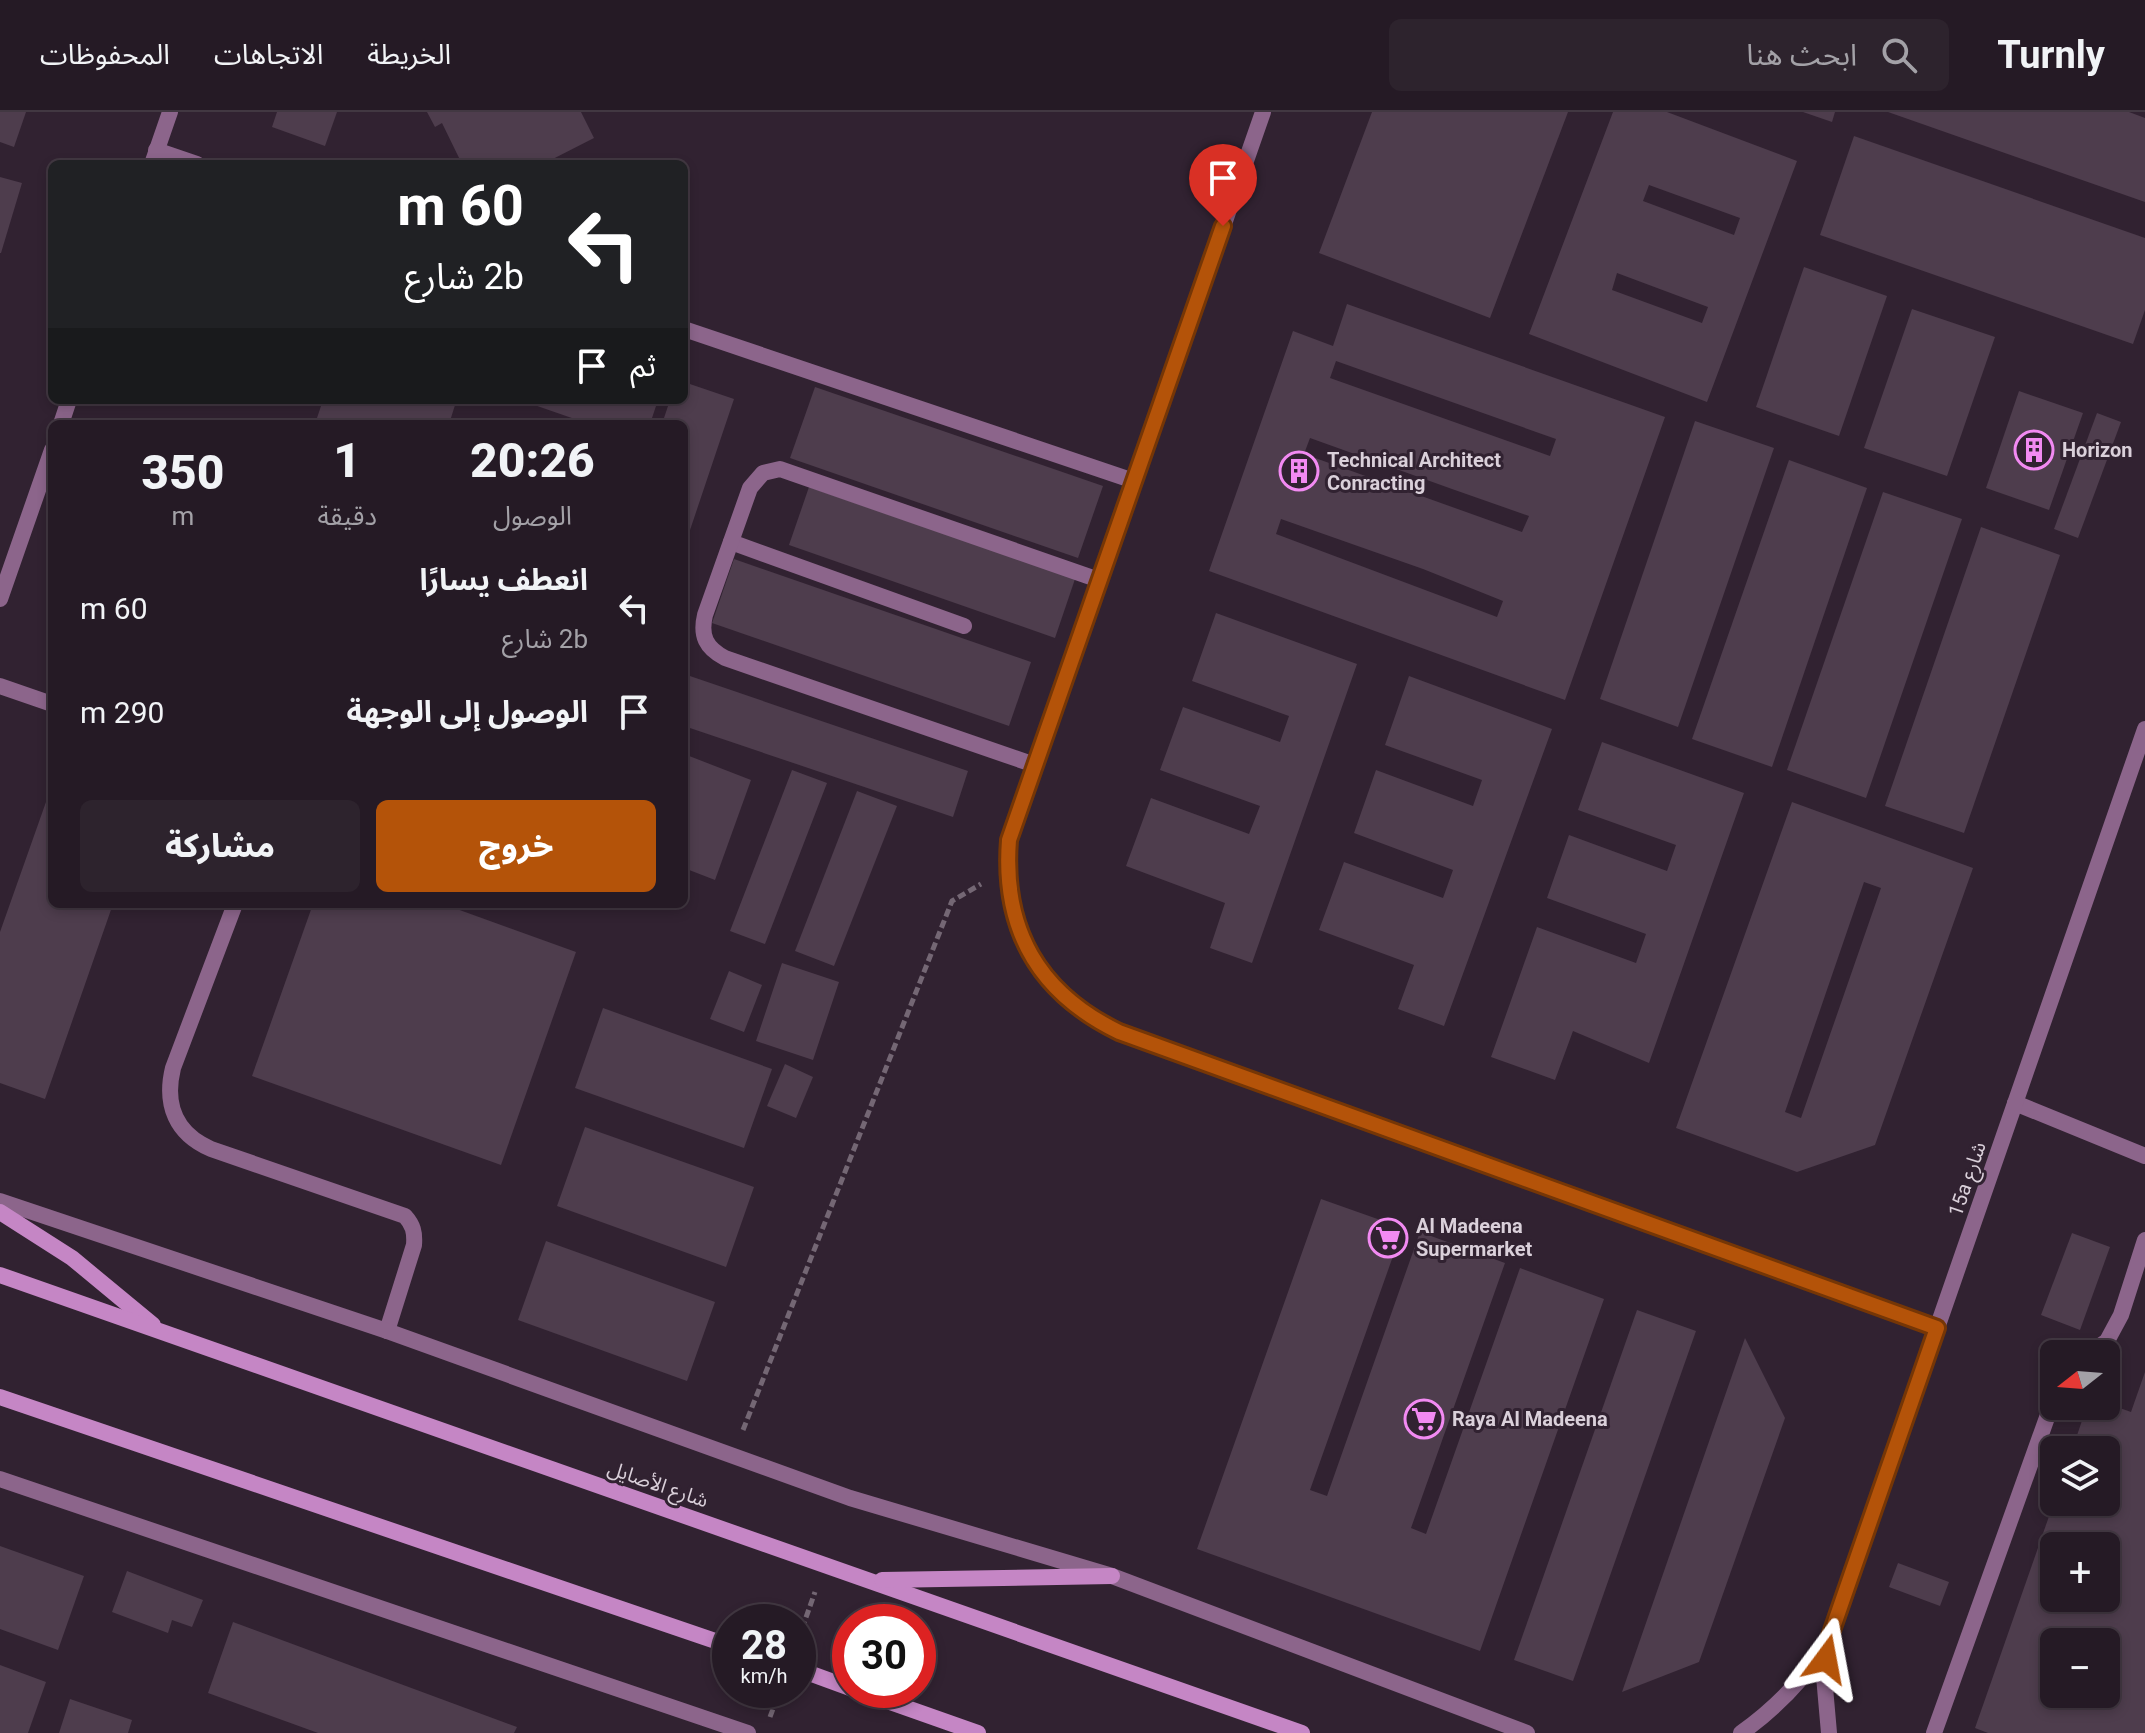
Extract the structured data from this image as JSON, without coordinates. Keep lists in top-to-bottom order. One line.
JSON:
{"streets":{"main road":["شارع الأصايل"],"street":["15a شارع"]},"places":{"building":["Horizon","Technical Architect Conracting"],"supermarket":["Al Madeena Supermarket","Raya Al Madeena"]},"north":"left","page":{"header":"Turnly","search":"ابحث هنا","nav":["الخريطة","الاتجاهات","المحفوظات"],"turn":["60 m","2b شارع"],"then":"ثم","eta":["20:26","الوصول","1","دقيقة","350","m"],"list":[{"name":"انعطف يسارًا","note":"2b شارع","value":"60 m"},{"name":"الوصول إلى الوجهة","value":"290 m"}],"buttons":["خروج","مشاركة"],"map_buttons":["+","−"],"speed":"28 km/h","limit":"30"}}
